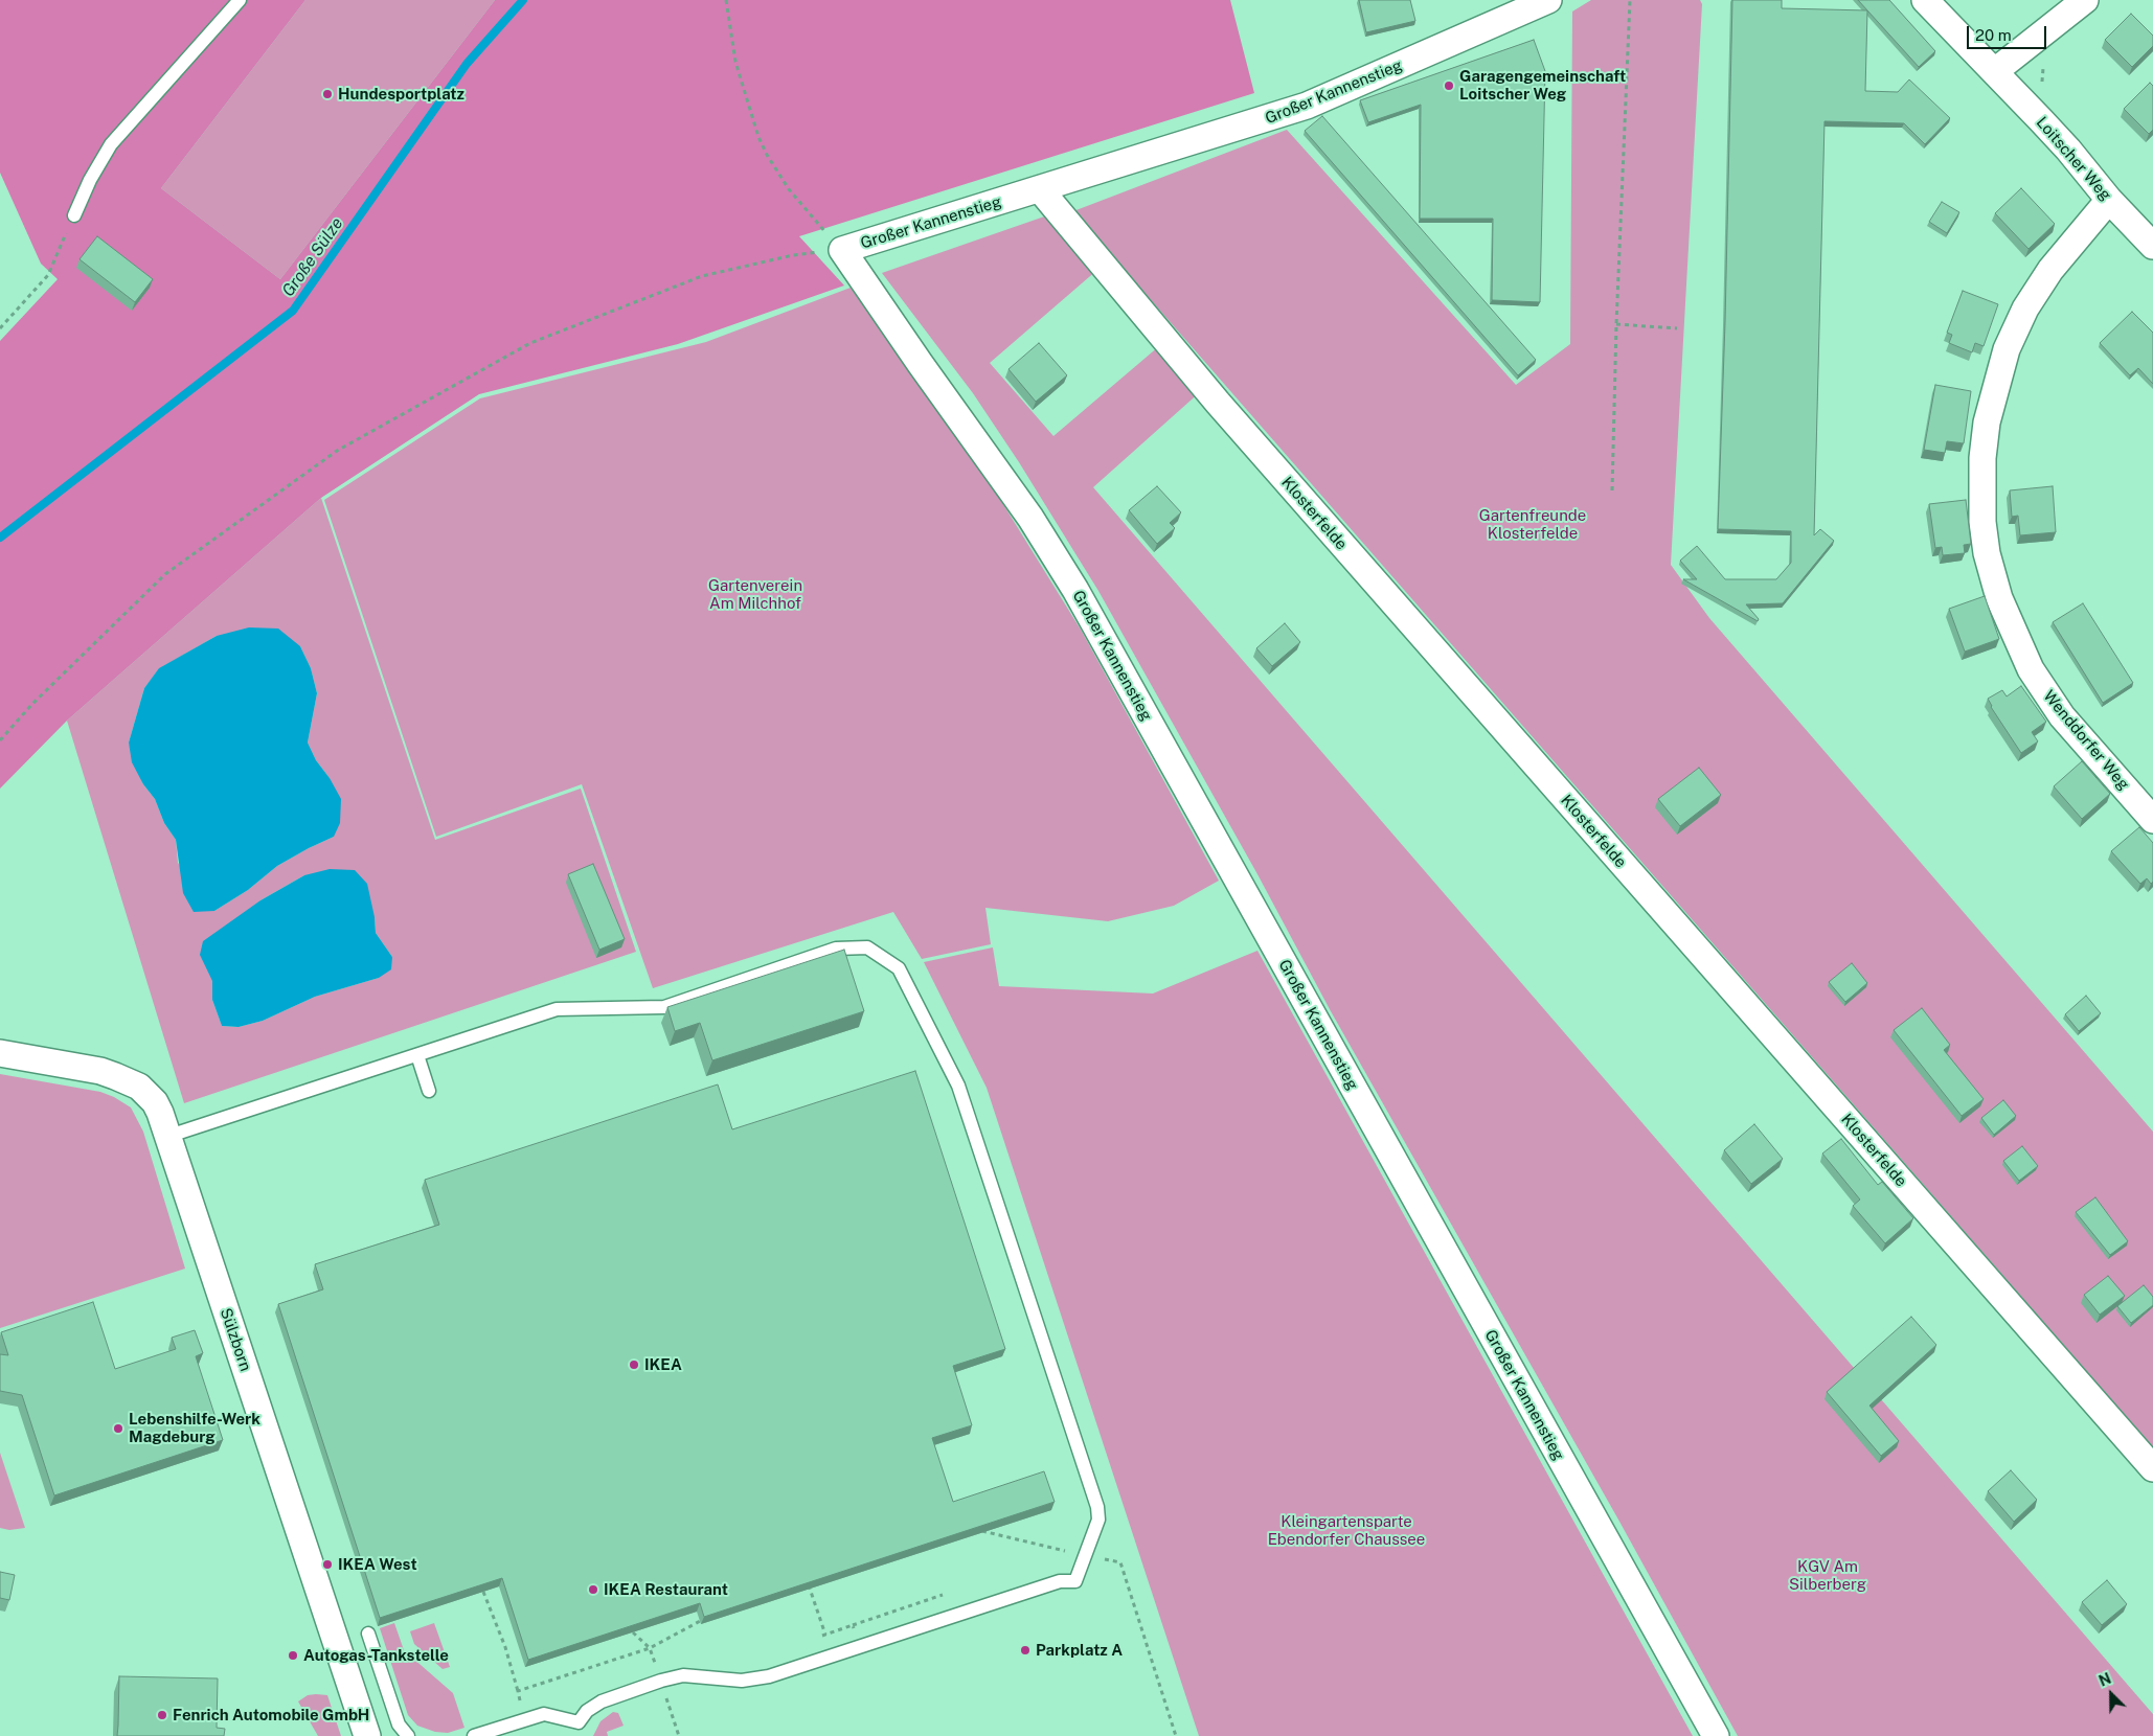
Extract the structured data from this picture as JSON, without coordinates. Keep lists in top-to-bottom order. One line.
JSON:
{"streets":{"street":["Großer Kannenstieg","Loitscher Weg","Klosterfelde","Wenddorfer Weg","Sülzborn"]},"crossings":[["Großer Kannenstieg","Klosterfelde"],["Loitscher Weg","Wenddorfer Weg"]],"water":["Große Sülze"],"parks":["Gartenfreunde Klosterfelde","Gartenverein Am Milchhof","Kleingartensparte Ebendorfer Chaussee","KGV Am Silberberg"],"places":["Garagengemeinschaft Loitscher Weg","Hundesportplatz","IKEA","Lebenshilfe-Werk Magdeburg","IKEA West","IKEA Restaurant","Parkplatz A","Autogas-Tankstelle","Fenrich Automobile GmbH"],"scale_bar":"20 m","north":"top left"}
